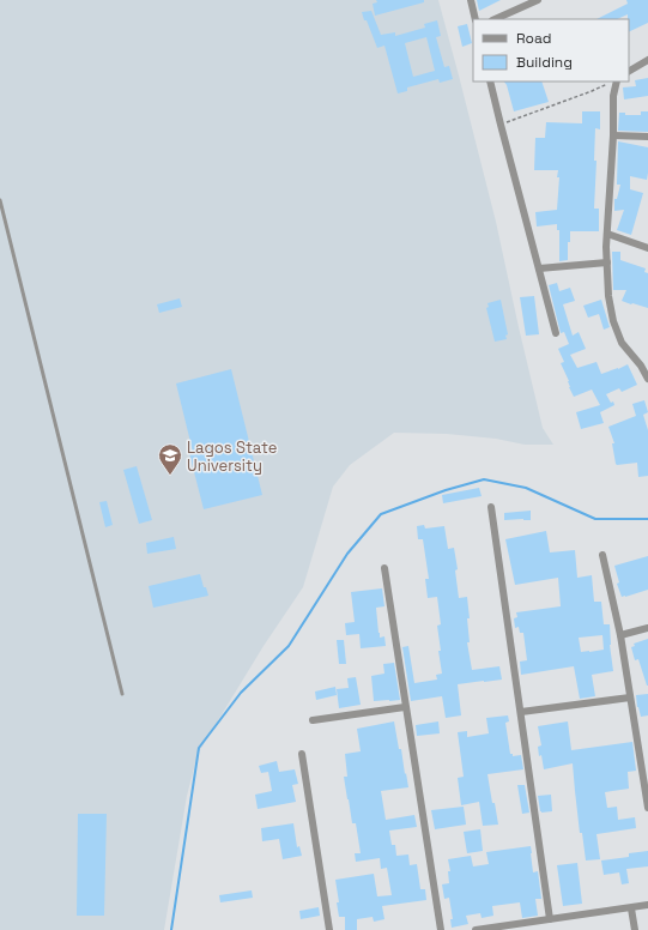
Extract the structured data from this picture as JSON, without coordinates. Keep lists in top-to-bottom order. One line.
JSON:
{"places":{"school or university":["Lagos State University"]},"legend":["Road","Building"]}
